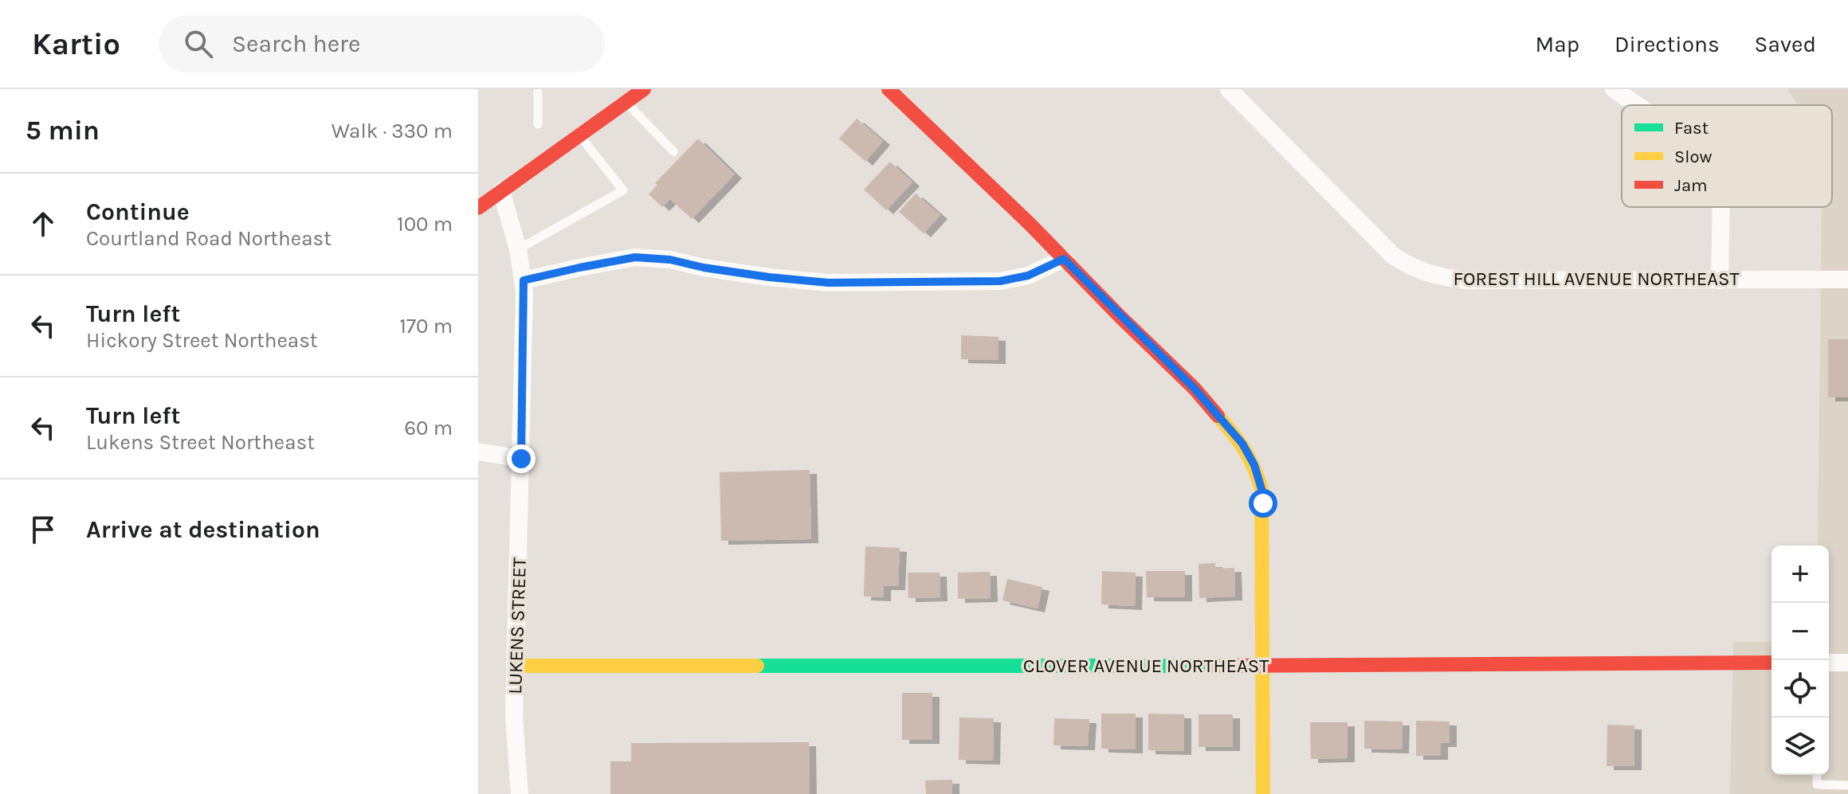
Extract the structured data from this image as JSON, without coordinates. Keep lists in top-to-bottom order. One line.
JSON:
{"streets":{"street":["FOREST HILL AVENUE NORTHEAST","LUKENS STREET","CLOVER AVENUE NORTHEAST"]},"crossings":[["LUKENS STREET","CLOVER AVENUE NORTHEAST"]],"legend":["Fast","Slow","Jam"],"page":{"header":"Kartio","search":"Search here","nav":["Map","Directions","Saved"],"heading":["5 min","Walk · 330 m"],"list":[["Continue","Courtland Road Northeast","100 m"],["Turn left","Hickory Street Northeast","170 m"],["Turn left","Lukens Street Northeast","60 m"],"Arrive at destination"],"map_buttons":["+","−"]}}
